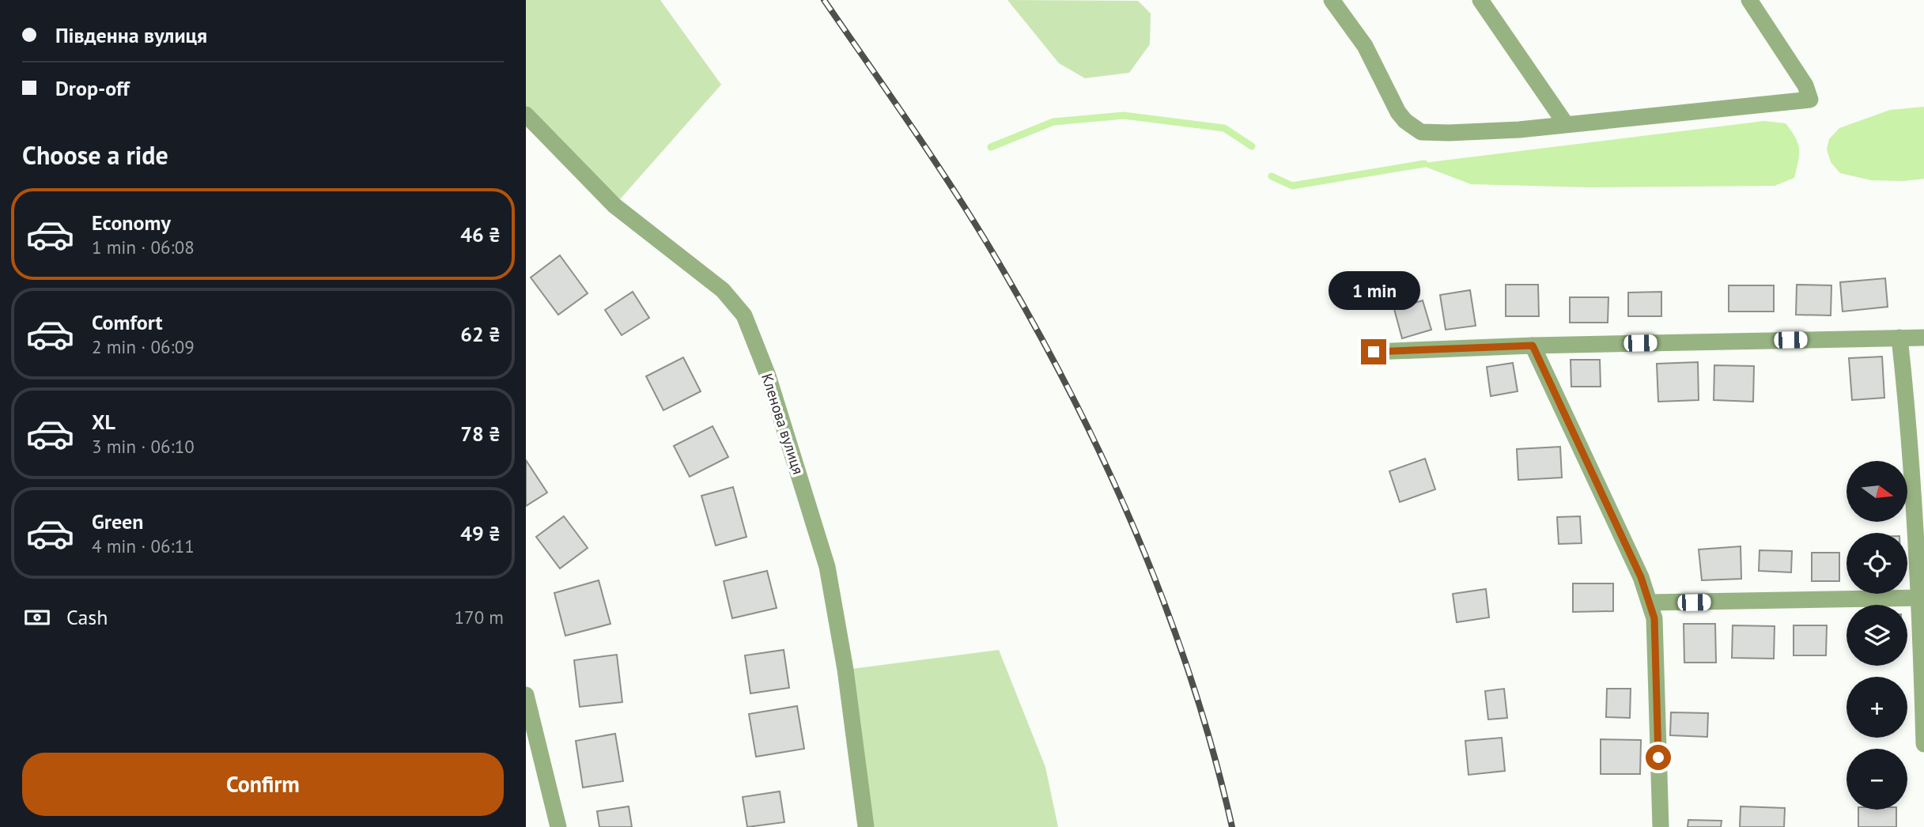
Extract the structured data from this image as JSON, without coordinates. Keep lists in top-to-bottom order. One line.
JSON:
{"streets":{"street":["Кленова вулиця"]},"north":"right","page":{"banner":["Південна вулиця","Drop-off"],"heading":"Choose a ride","list":[{"name":"Economy","note":"1 min · 06:08","value":"46 ₴"},{"name":"Comfort","note":"2 min · 06:09","value":"62 ₴"},{"name":"XL","note":"3 min · 06:10","value":"78 ₴"},{"name":"Green","note":"4 min · 06:11","value":"49 ₴"}],"bubble":"1 min","map_buttons":["+","−"],"pay":["Cash","170 m"],"buttons":"Confirm"}}
